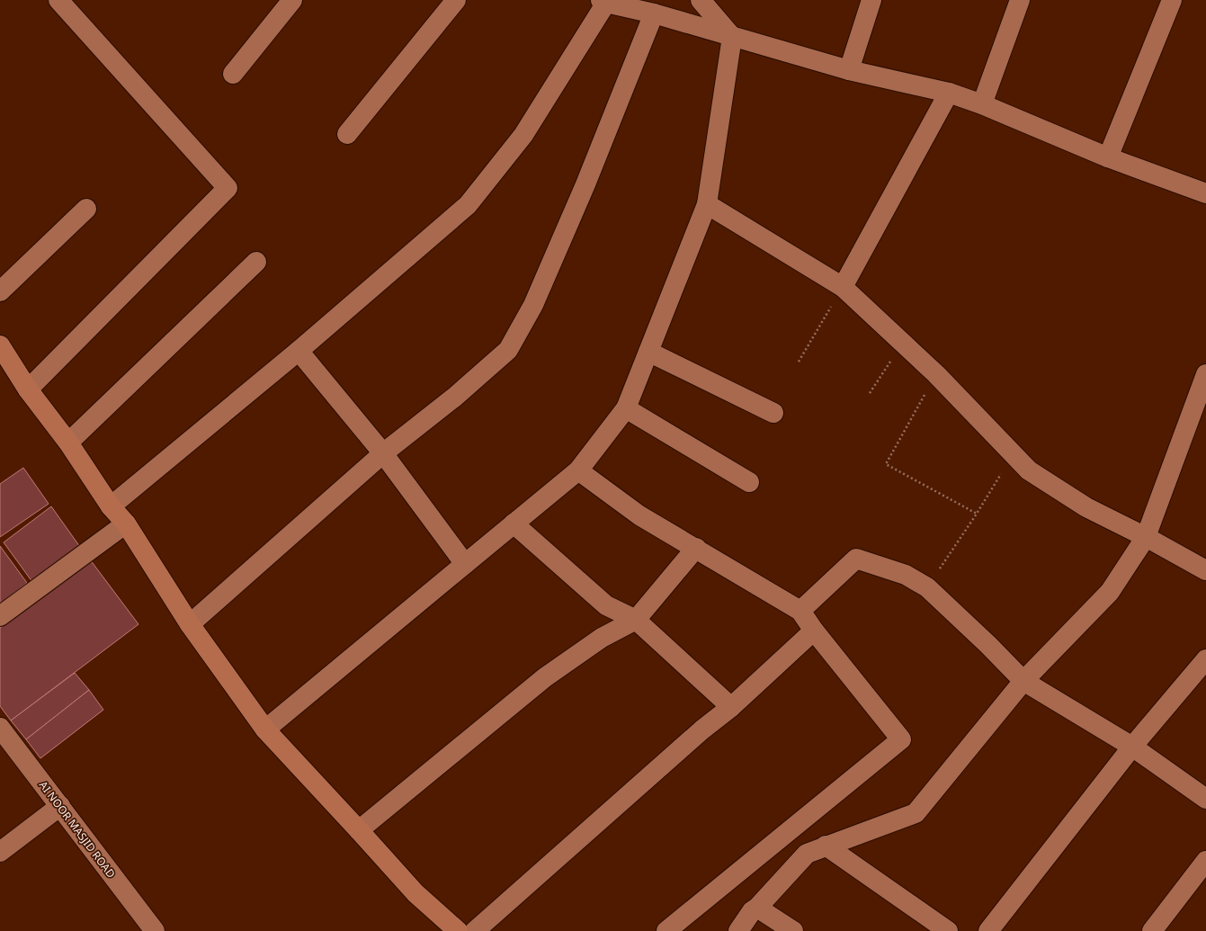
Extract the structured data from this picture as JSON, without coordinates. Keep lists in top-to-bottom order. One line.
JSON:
{"streets":{"street":["AI NOOR MASJID ROAD"]}}
